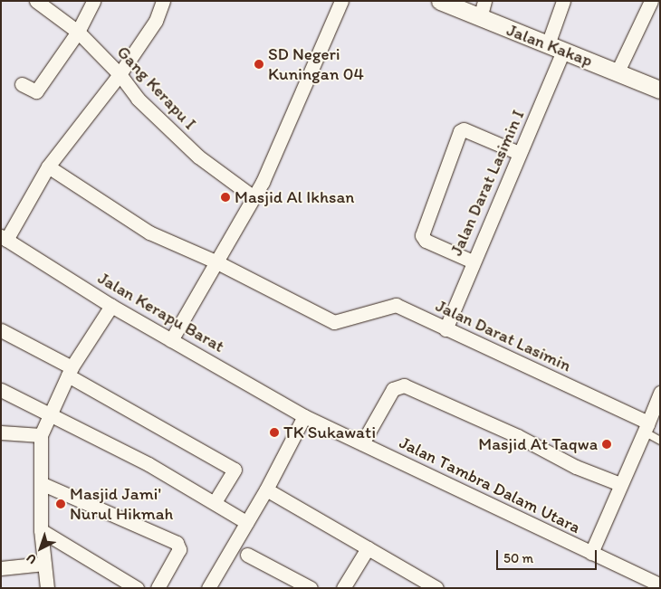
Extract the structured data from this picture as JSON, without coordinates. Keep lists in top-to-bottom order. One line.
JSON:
{"streets":{"street":["Jalan Kakap","Gang Kerapu I","Jalan Darat Lasimin I","Jalan Kerapu Barat","Jalan Darat Lasimin","Jalan Tambra Dalam Utara"]},"crossings":[["Jalan Kakap","Jalan Darat Lasimin I"],["Jalan Darat Lasimin I","Jalan Darat Lasimin"],["Jalan Kerapu Barat","Jalan Tambra Dalam Utara"]],"places":["SD Negeri Kuningan 04","Masjid Al Ikhsan","TK Sukawati","Masjid At Taqwa","Masjid Jami' Nurul Hikmah"],"scale_bar":"50 m","north":"bottom left"}
